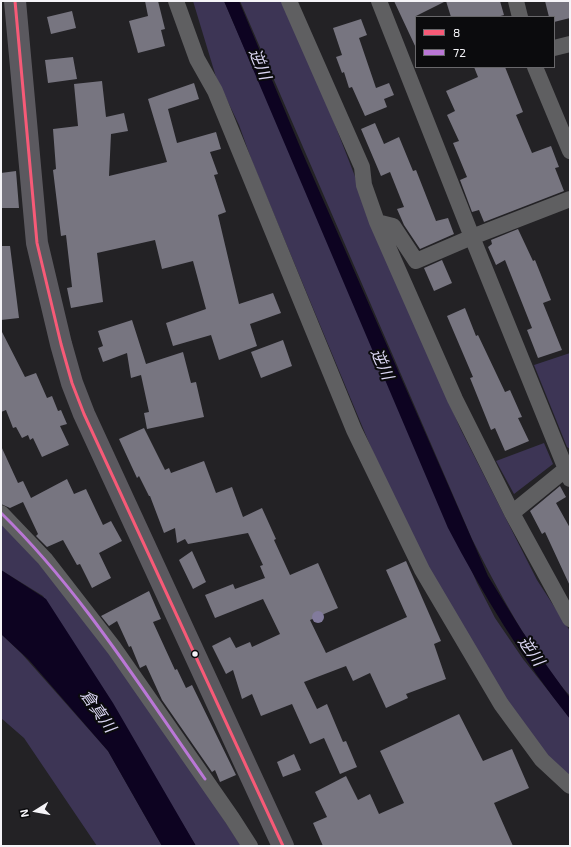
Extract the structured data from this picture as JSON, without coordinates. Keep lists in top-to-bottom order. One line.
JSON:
{"water":["逆川","倉真川"],"lines":["transit line 8","transit line 72"],"legend":["8","72"],"north":"left"}
